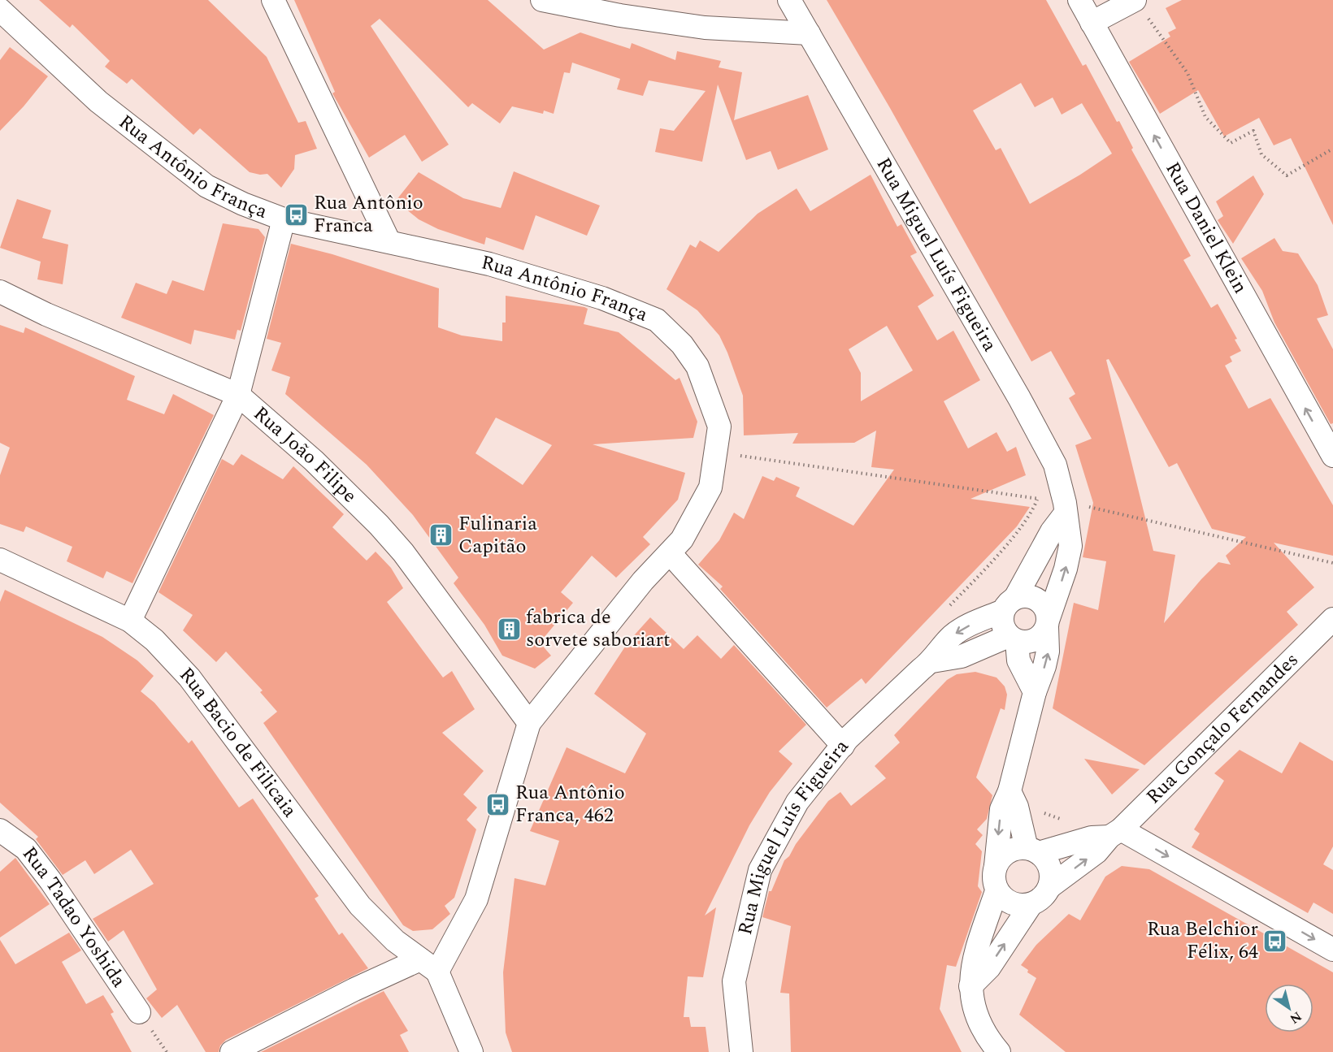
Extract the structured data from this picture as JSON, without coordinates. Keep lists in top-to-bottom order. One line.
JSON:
{"streets":{"street":["Rua Antônio França","Rua Daniel Klein","Rua Miguel Luís Figueira","Rua João Filipe","Rua Gonçalo Fernandes","Rua Bacio de Filicaia","Rua Tadao Yoshida"]},"crossings":[["Rua Antônio França","Rua João Filipe"],["Rua Antônio França","Rua Bacio de Filicaia"]],"one_way":["Rua Daniel Klein"],"places":{"bus stop":["Rua Antônio Franca","Rua Antônio Franca, 462","Rua Belchior Félix, 64"],"building":["Fulinaria Capitão","fabrica de sorvete saboriart"]},"north":"bottom right"}
